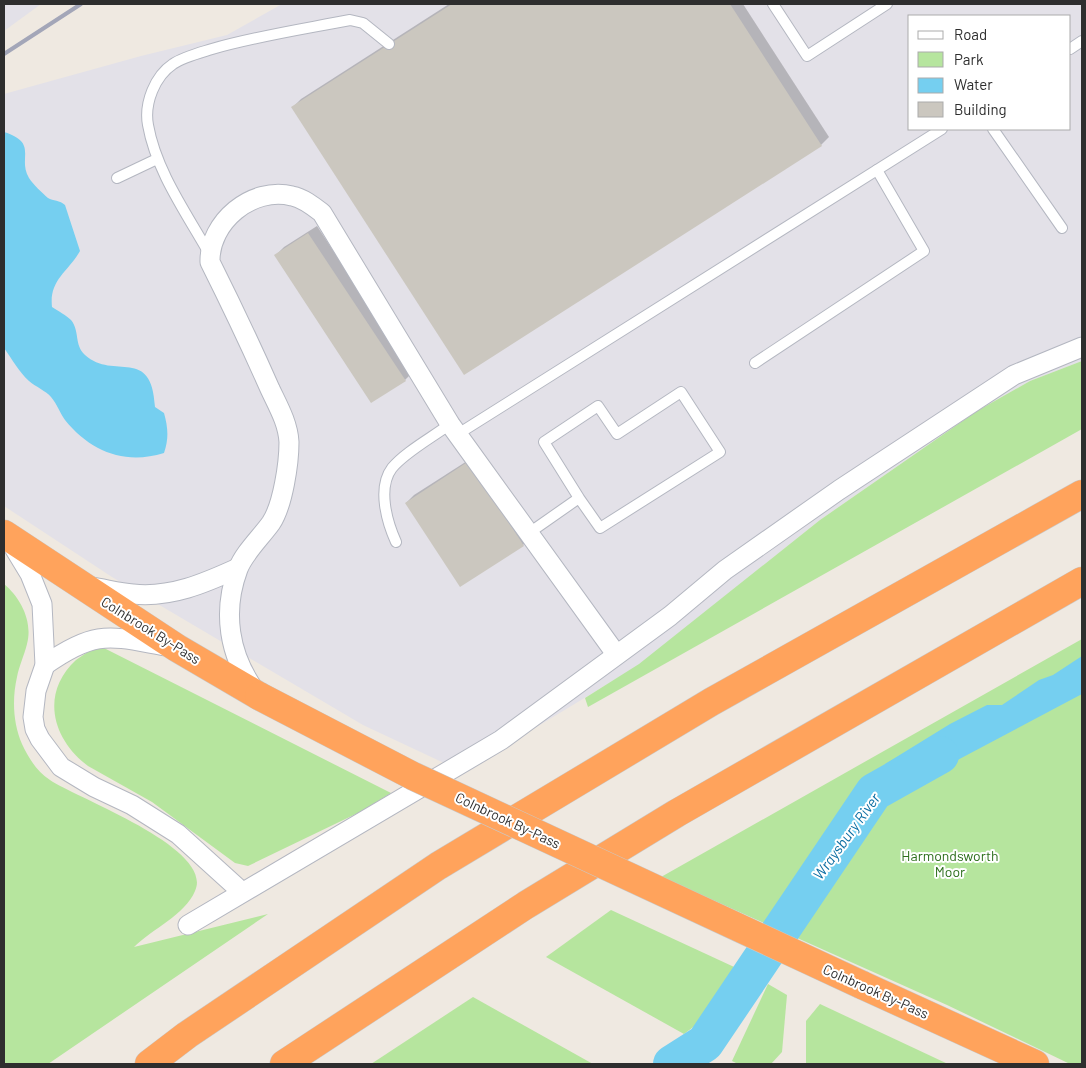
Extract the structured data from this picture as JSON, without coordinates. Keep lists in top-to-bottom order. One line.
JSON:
{"streets":{"highway":["Colnbrook By-Pass"]},"water":["Wraysbury River"],"parks":["Harmondsworth Moor"],"legend":["Road","Park","Water","Building"]}
